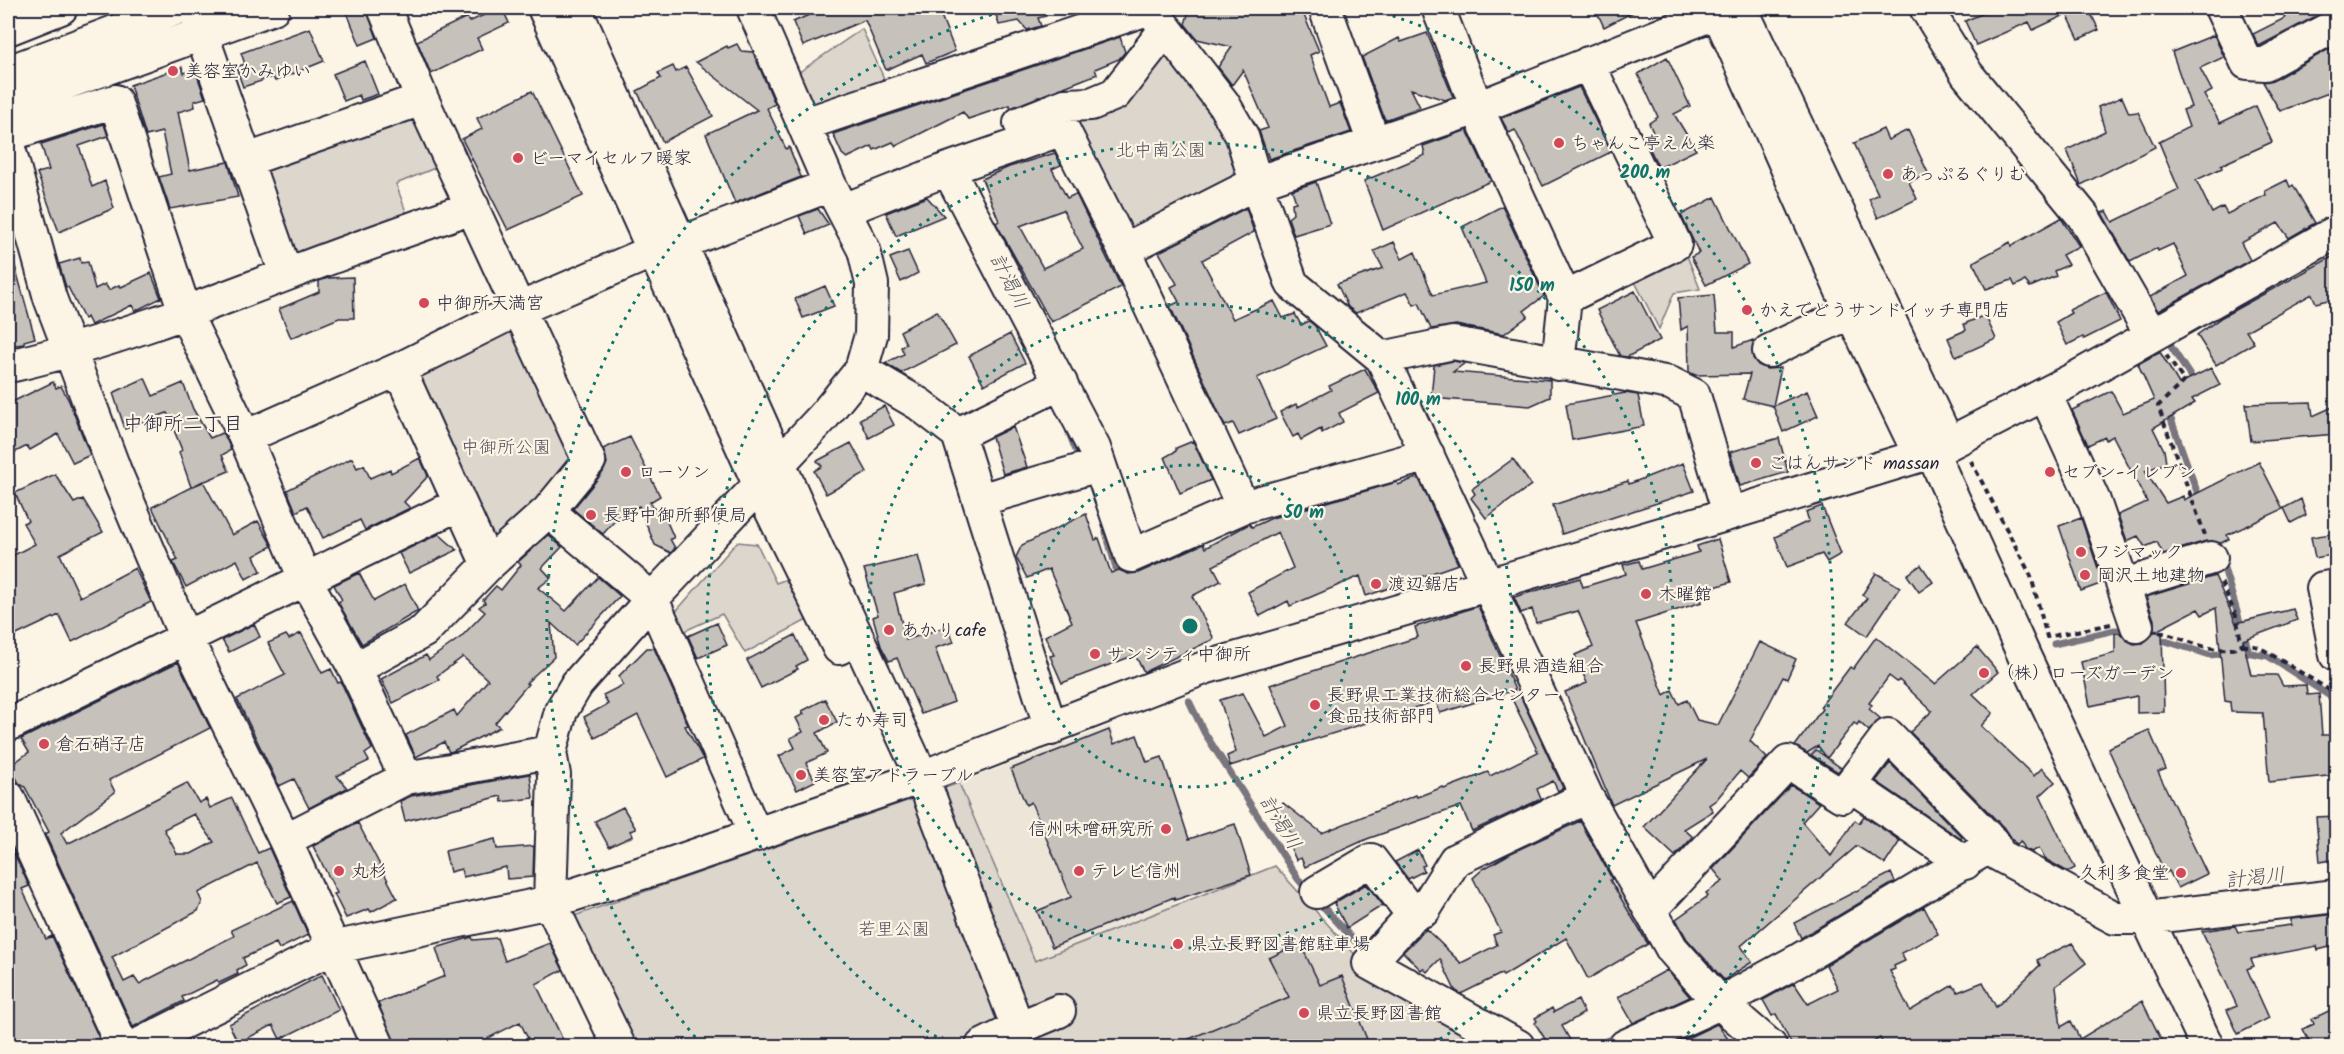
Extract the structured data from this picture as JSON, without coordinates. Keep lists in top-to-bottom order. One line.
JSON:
{"districts":["中御所二丁目"],"water":["計渇川"],"parks":["北中南公園","中御所公園","若里公園"],"places":["美容室かみゆい","ちゃんこ亭えん楽","ビーマイセルフ暖家","あっぷるぐりむ","中御所天満宮","かえでどうサンドイッチ専門店","ごはんサンド massan","ローソン","セブン-イレブン","長野中御所郵便局","フジマック","岡沢土地建物","渡辺鋸店","木曜館","あかりcafe","サンシティ中御所","長野県酒造組合","（株）ローズガーデン","長野県工業技術総合センター 食品技術部門","たか寿司","倉石硝子店","美容室アドラーブル","信州味噌研究所","丸杉","テレビ信州","久利多食堂","県立長野図書館駐車場","県立長野図書館"],"rings":["200 m","150 m","100 m","50 m"]}
